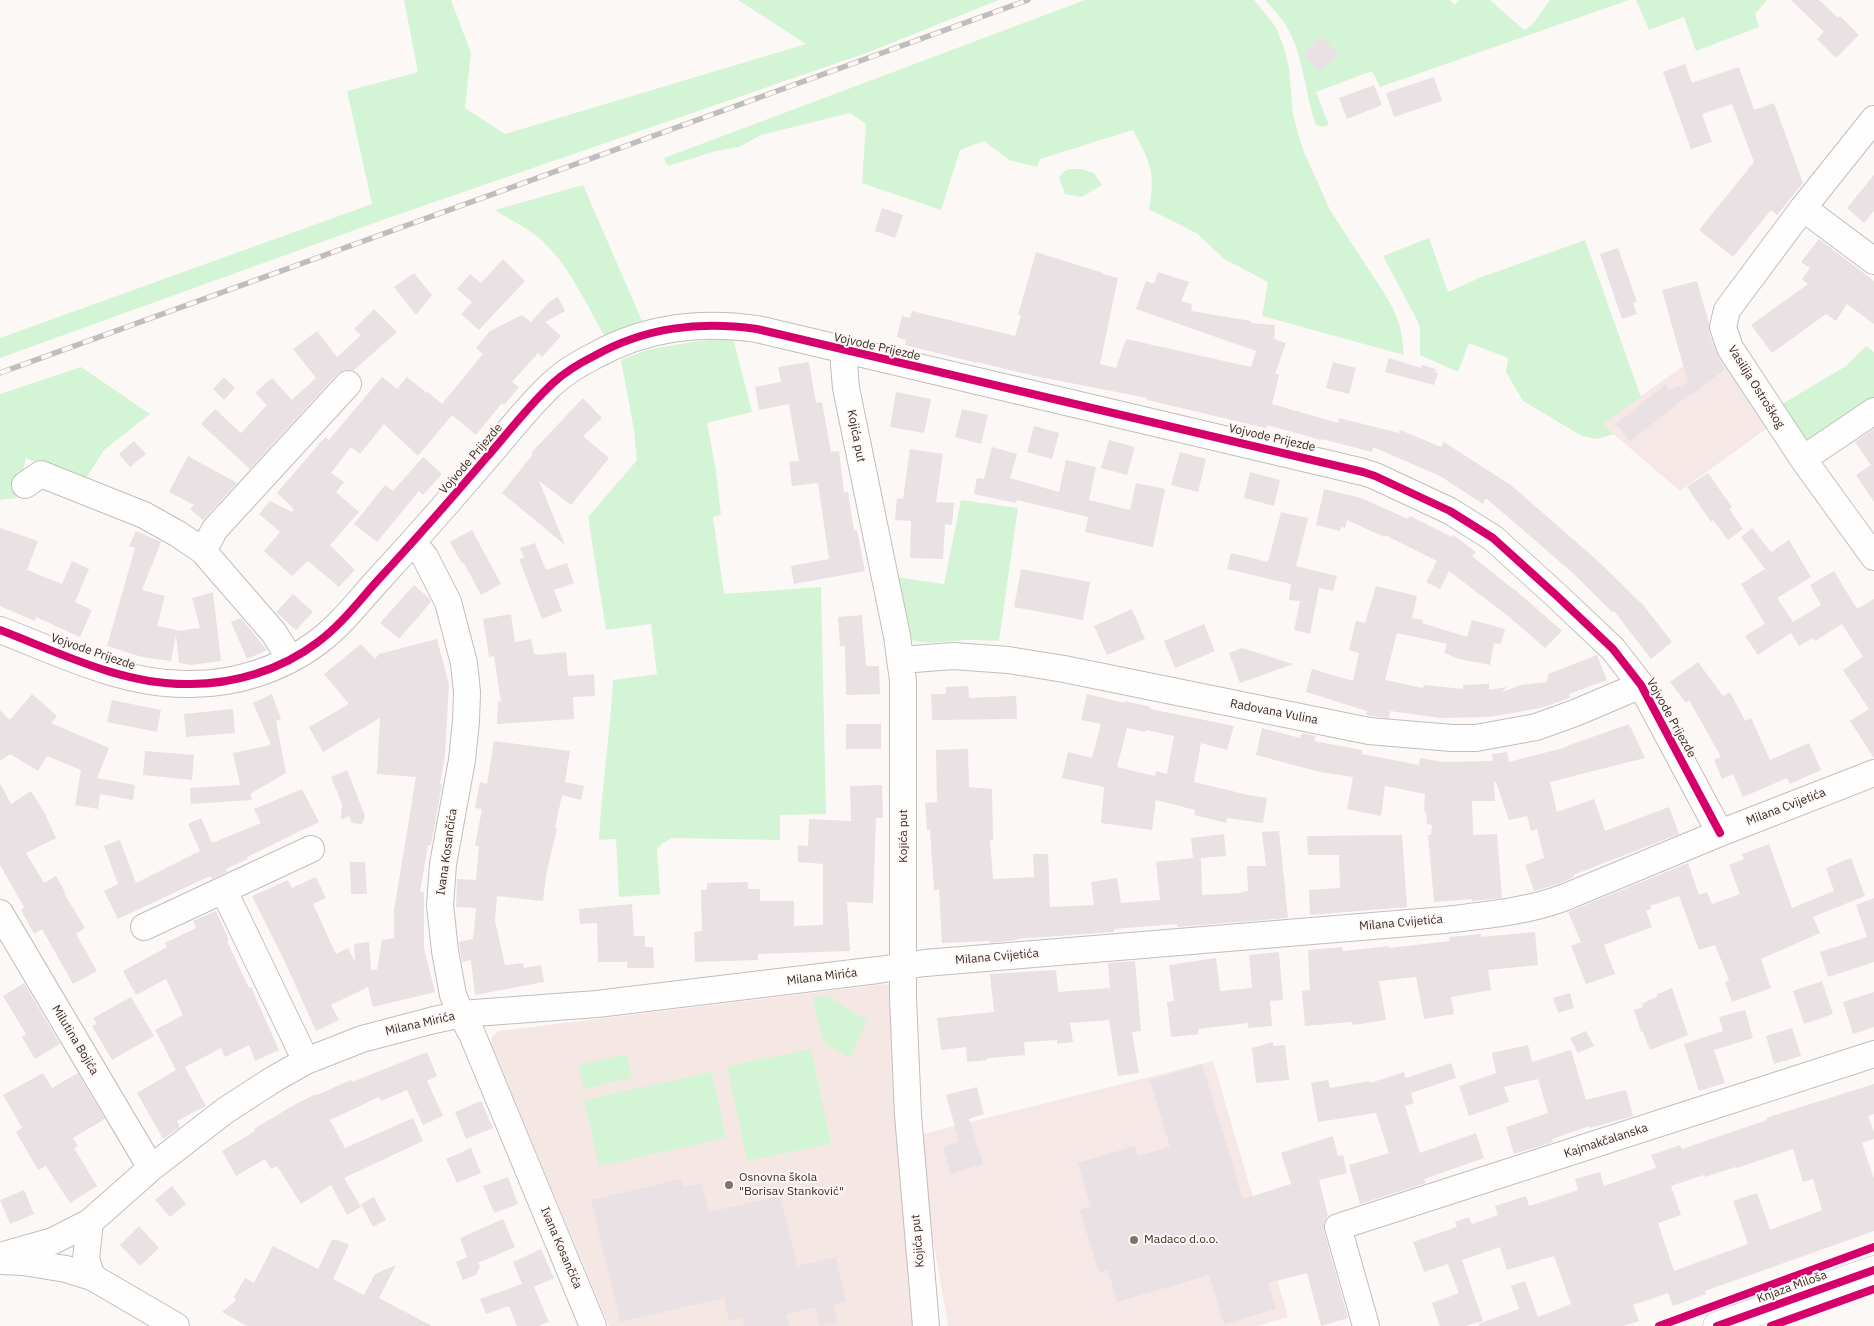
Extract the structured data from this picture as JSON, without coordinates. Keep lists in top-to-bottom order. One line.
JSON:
{"streets":{"main road":["Knjaza Miloša"],"street":["Vojvode Prijezde","Vasilija Ostroškog","Kojića put","Radovana Vulina","Milana Cvijetića","Ivana Kosančića","Milana Mirića","Milutina Bojića","Kajmakčalanska"]},"crossings":[["Vojvode Prijezde","Kojića put"],["Vojvode Prijezde","Radovana Vulina"],["Vojvode Prijezde","Milana Cvijetića"],["Vojvode Prijezde","Ivana Kosančića"],["Kojića put","Radovana Vulina"],["Kojića put","Milana Cvijetića"],["Kojića put","Milana Mirića"],["Milana Cvijetića","Milana Mirića"],["Ivana Kosančića","Milana Mirića"],["Milana Mirića","Milutina Bojića"]],"places":["Osnovna škola \"Borisav Stanković\"","Madaco d.o.o."]}
